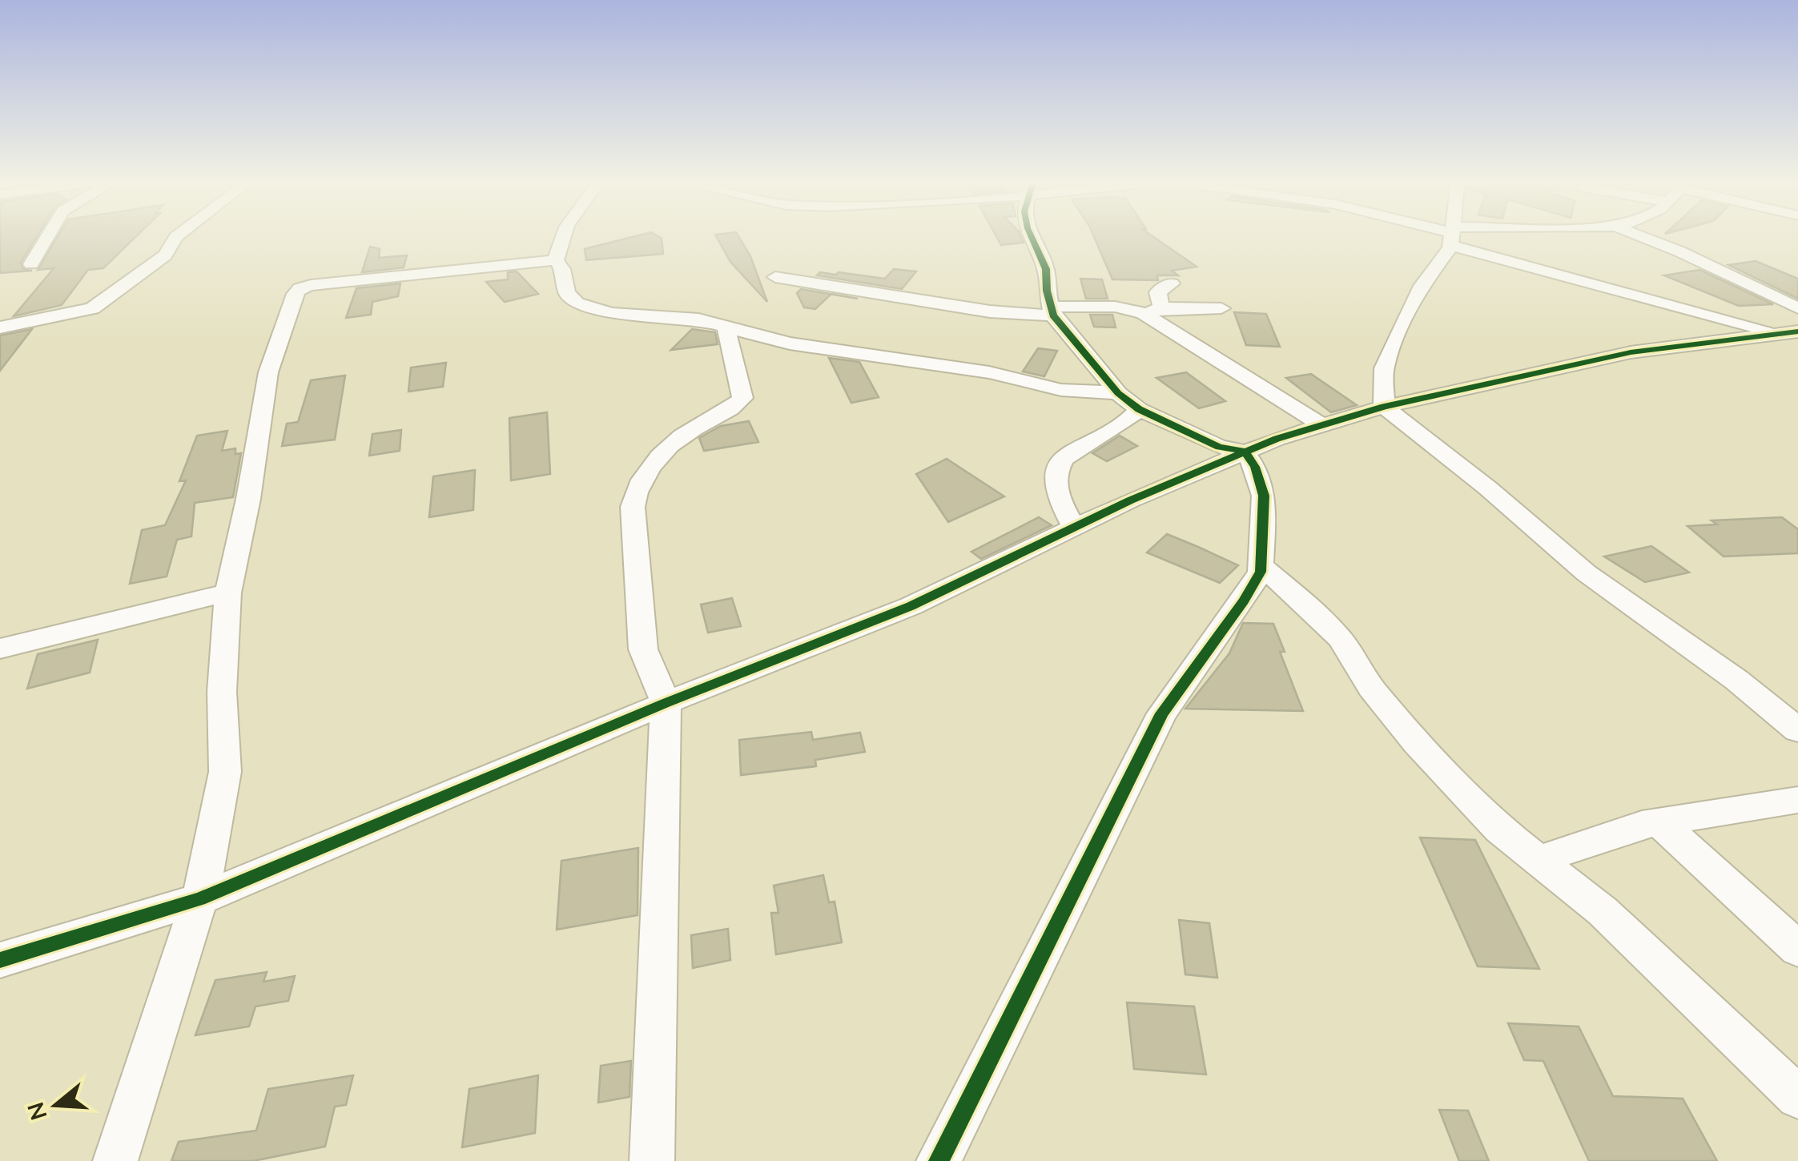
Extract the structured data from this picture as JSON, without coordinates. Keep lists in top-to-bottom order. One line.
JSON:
{"north":"left"}
